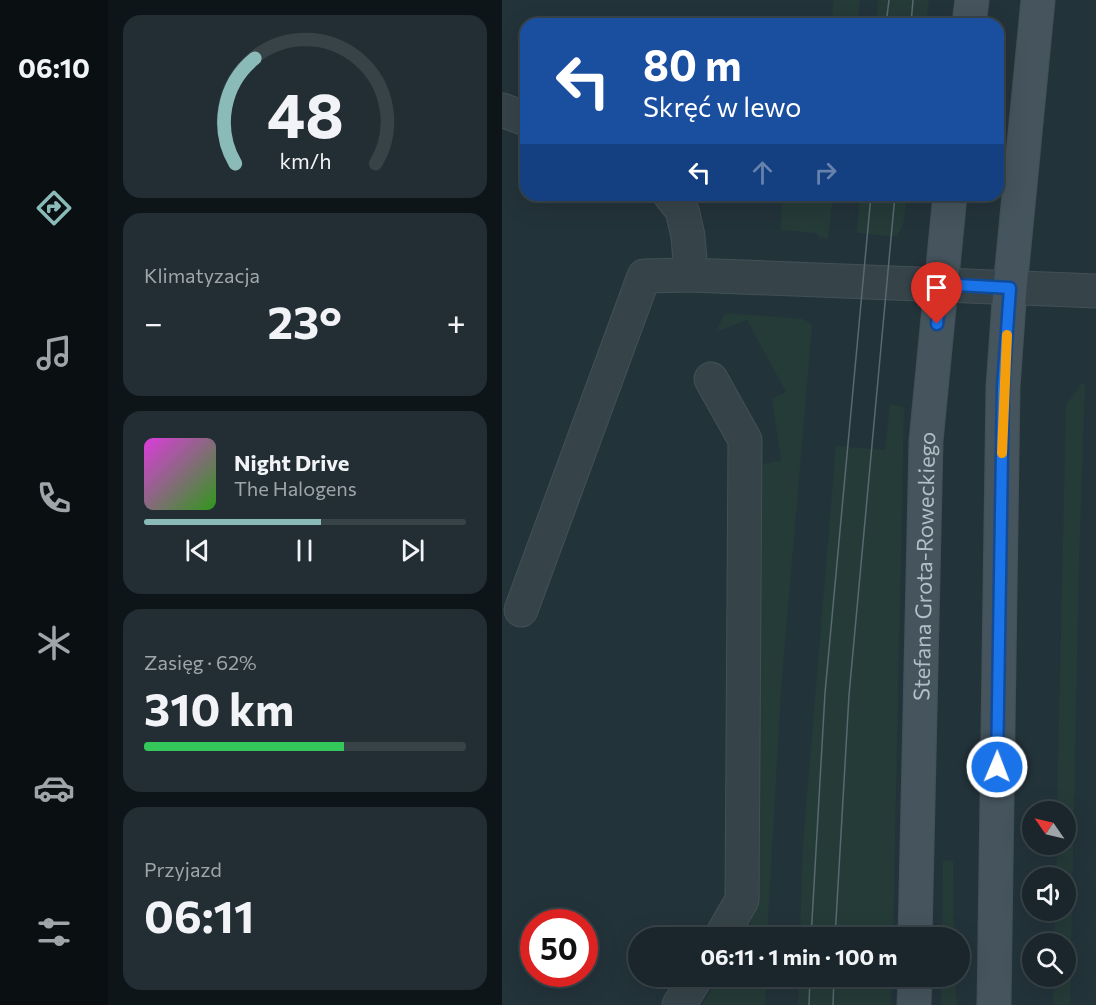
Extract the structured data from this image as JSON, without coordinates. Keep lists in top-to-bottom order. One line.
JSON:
{"streets":{"main road":["Stefana Grota-Roweckiego"]},"north":"top left","page":{"tabs":"06:10","turn":["80 m","Skręć w lewo"],"tile":["Klimatyzacja",["Zasięg · 62%","310 km"],["Przyjazd","06:11"]],"heat":["−","23°","+"],"song":["Night Drive","The Halogens"],"limit":"50","trip":"06:11 · 1 min · 100 m","gauge":["48","km/h"]}}
